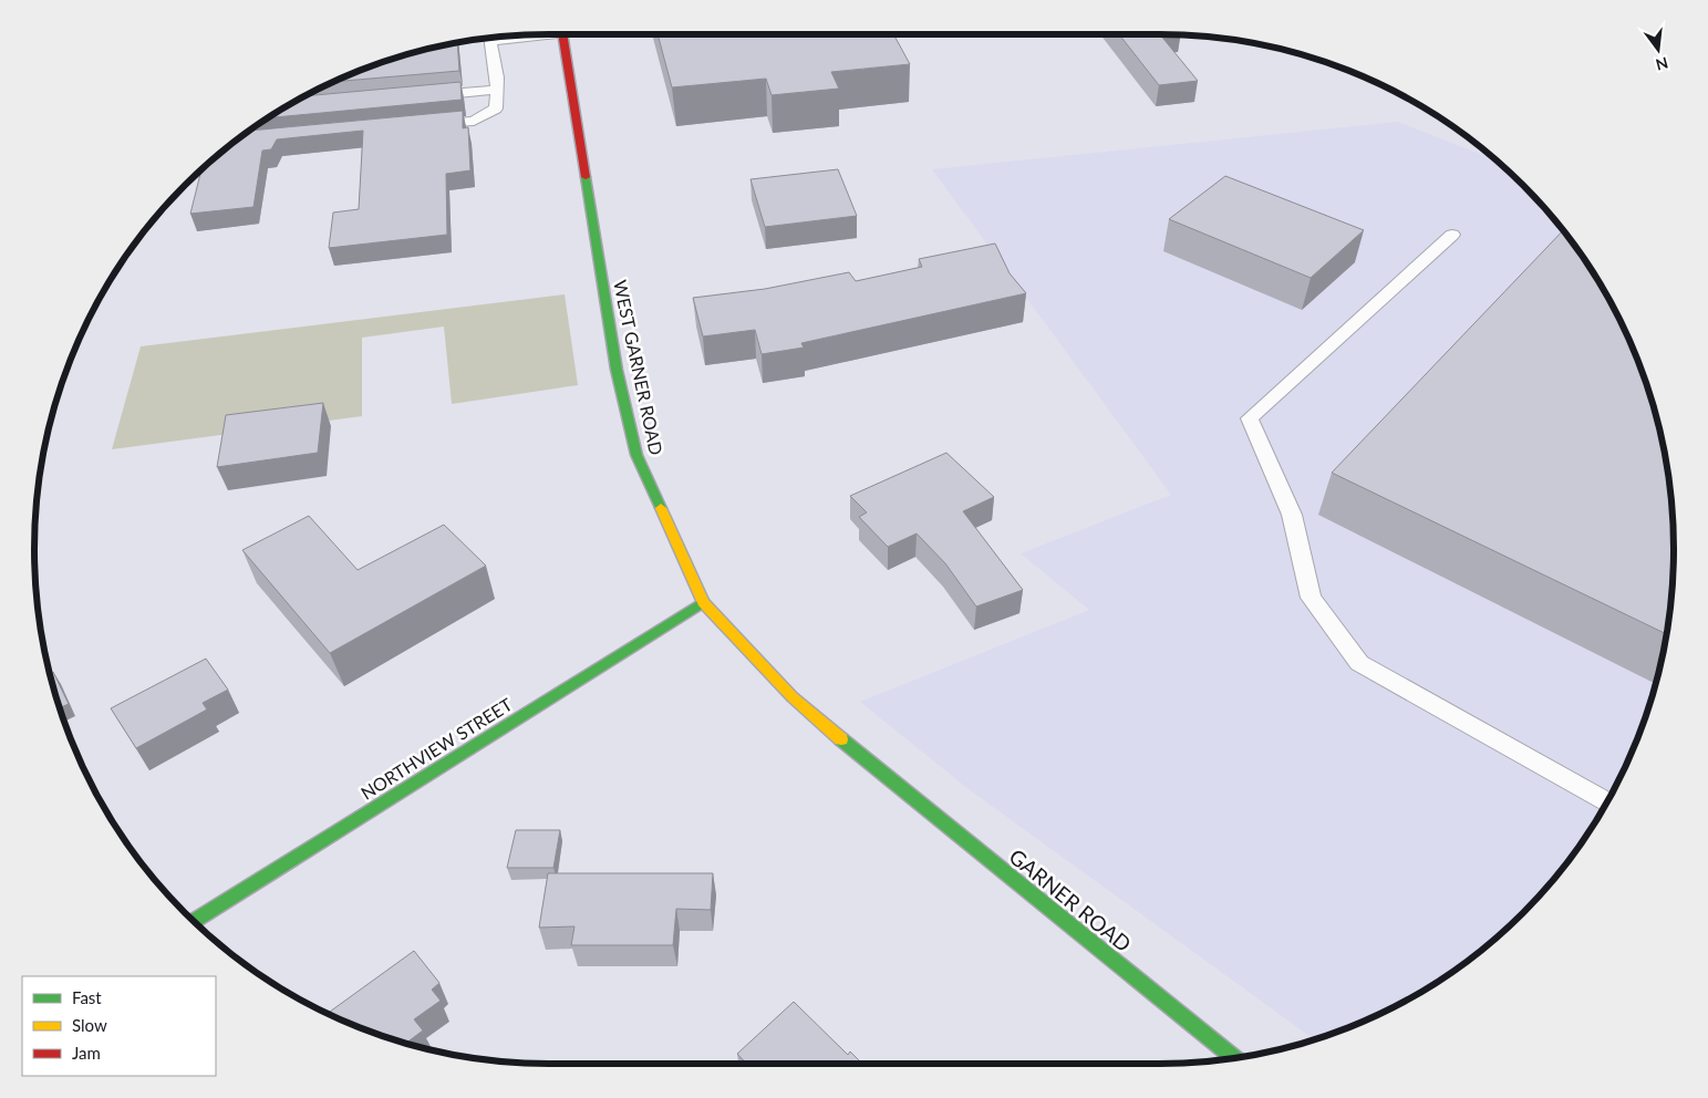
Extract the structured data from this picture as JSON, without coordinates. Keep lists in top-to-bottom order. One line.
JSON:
{"streets":{"main road":["WEST GARNER ROAD","NORTHVIEW STREET","GARNER ROAD"]},"crossings":[["WEST GARNER ROAD","NORTHVIEW STREET"],["WEST GARNER ROAD","GARNER ROAD"]],"legend":["Fast","Slow","Jam"],"north":"bottom"}
